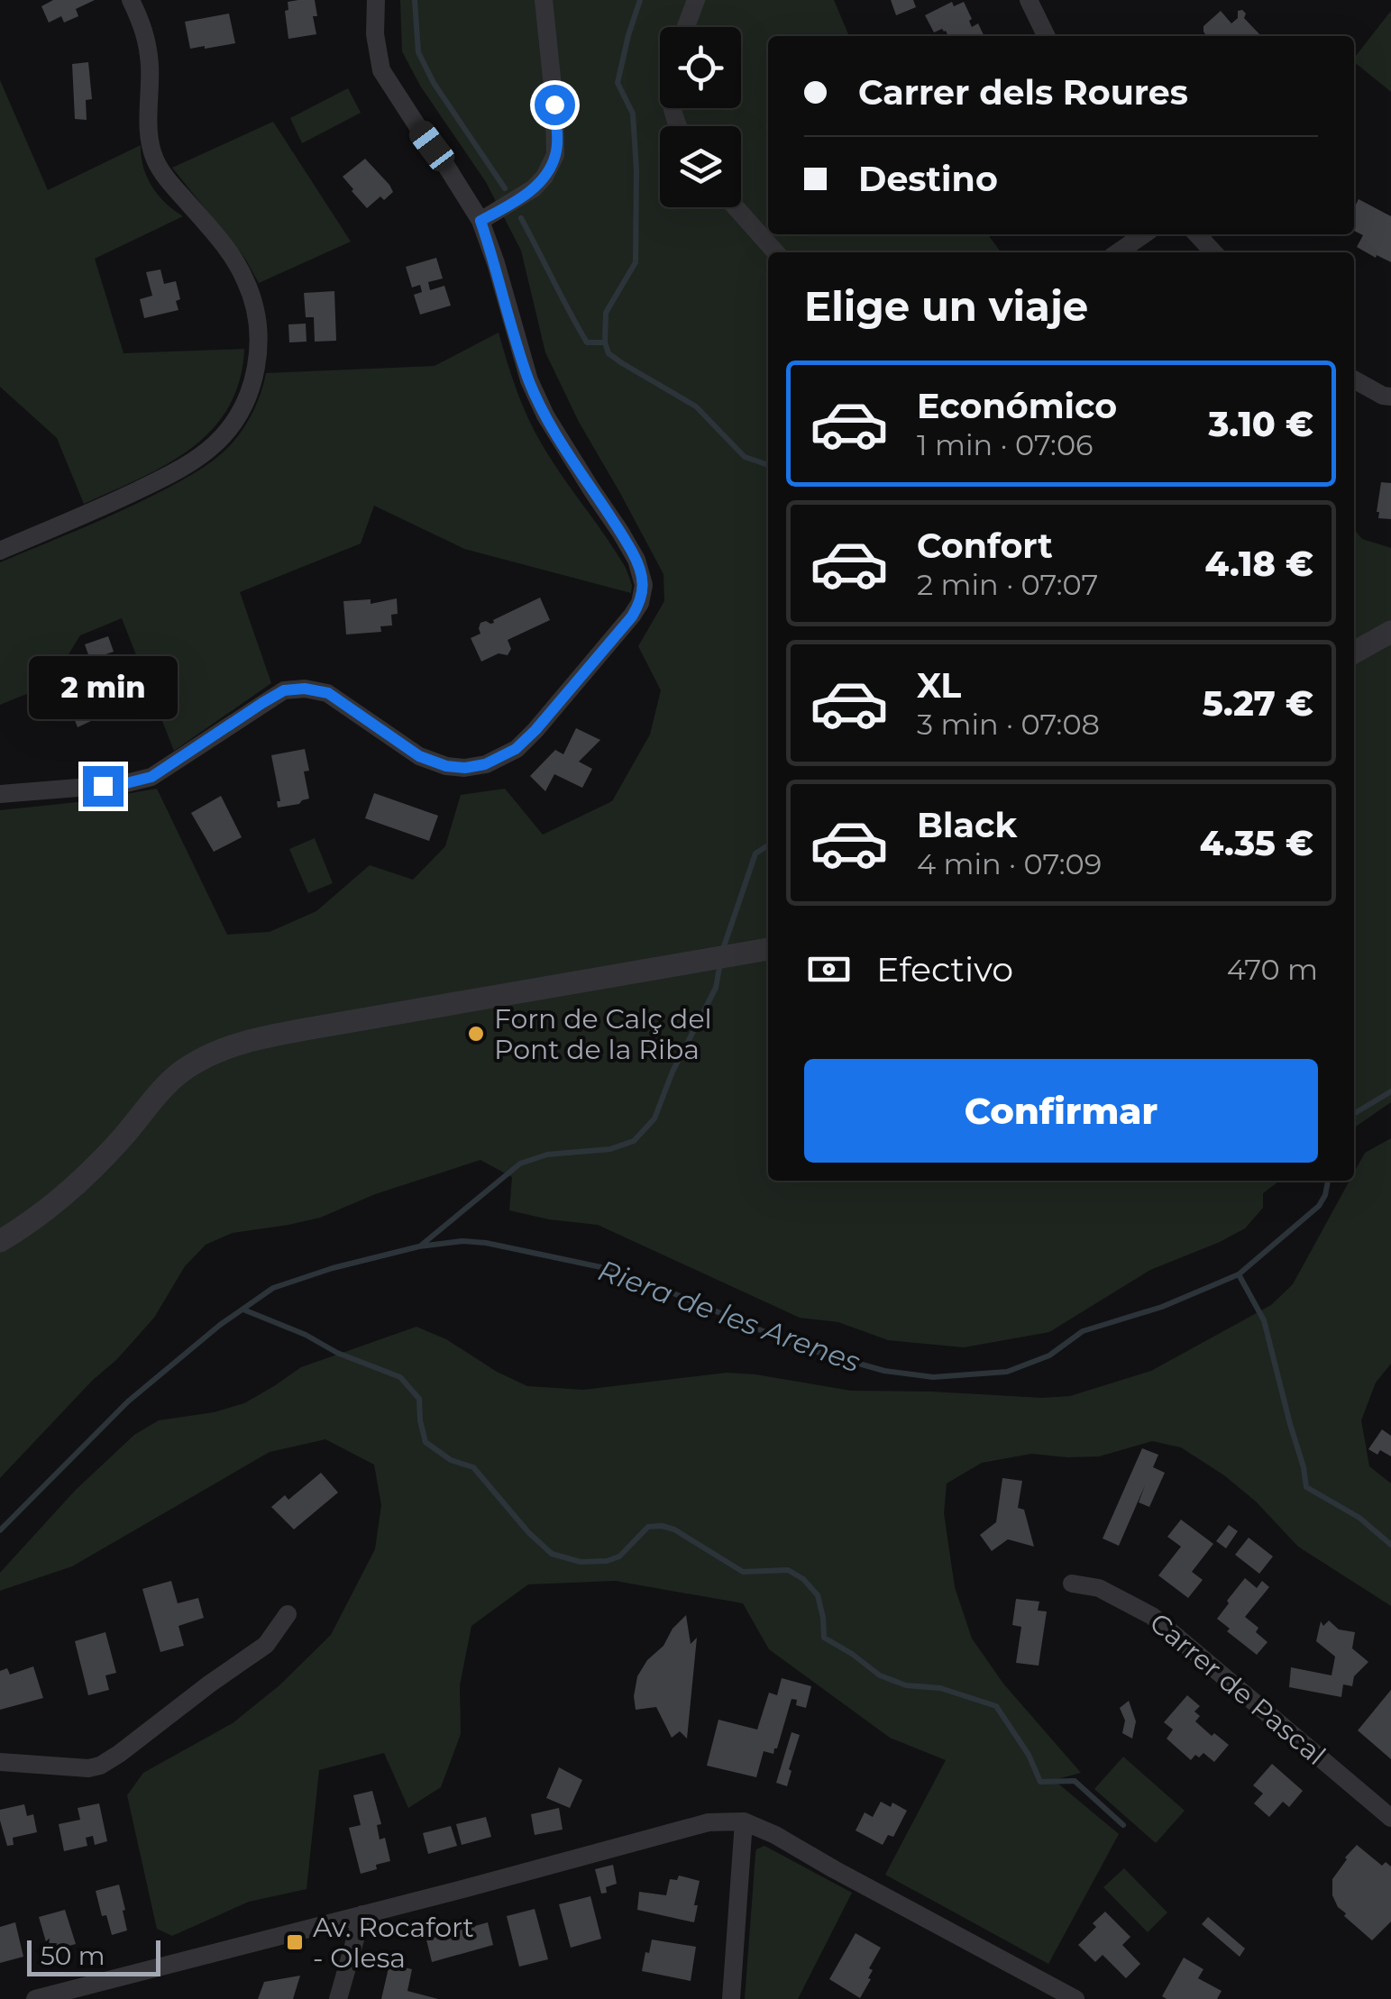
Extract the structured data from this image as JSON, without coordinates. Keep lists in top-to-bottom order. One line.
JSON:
{"streets":{"street":["Carrer de Pascal"]},"water":["Riera de les Arenes"],"places":{"other":["Forn de Calç del Pont de la Riba"],"transit":["Av. Rocafort - Olesa"]},"scale_bar":"50 m","page":{"banner":["Carrer dels Roures","Destino"],"heading":"Elige un viaje","list":[{"name":"Económico","note":"1 min · 07:06","value":"3.10 €"},{"name":"Confort","note":"2 min · 07:07","value":"4.18 €"},{"name":"XL","note":"3 min · 07:08","value":"5.27 €"},{"name":"Black","note":"4 min · 07:09","value":"4.35 €"}],"bubble":"2 min","pay":["Efectivo","470 m"],"buttons":"Confirmar","scale":"50 m"}}
